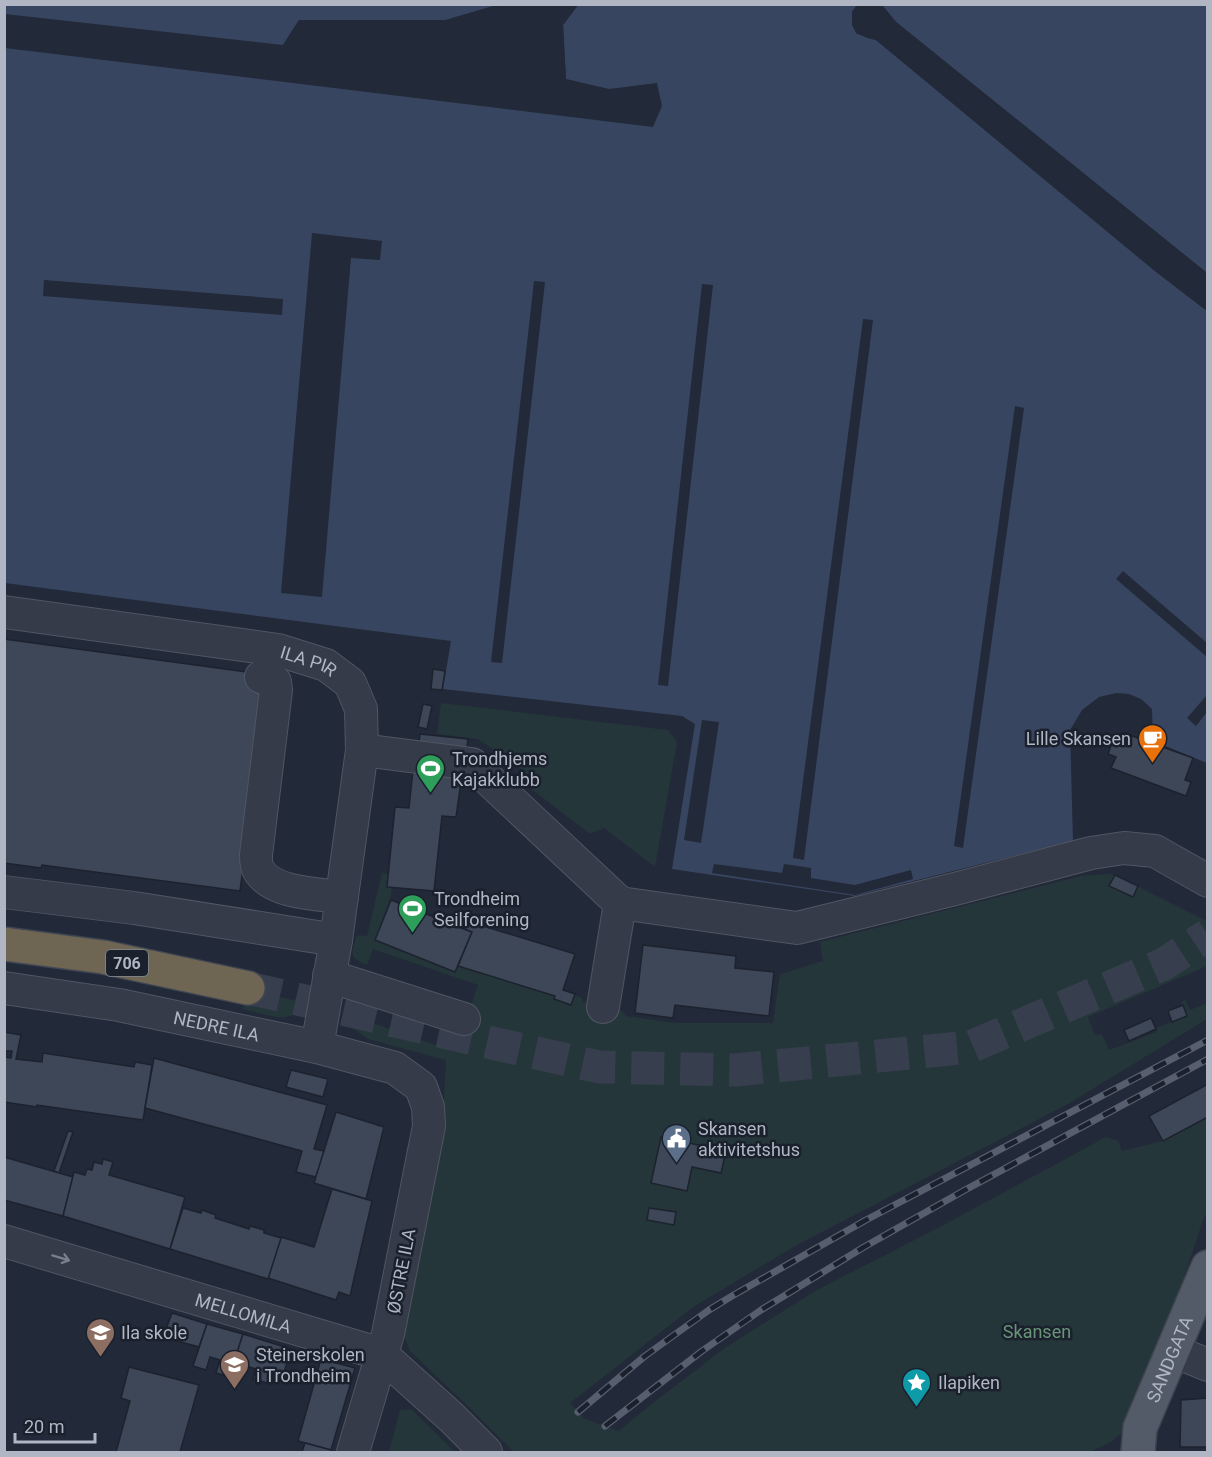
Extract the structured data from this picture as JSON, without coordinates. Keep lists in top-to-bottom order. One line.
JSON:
{"streets":{"highway":["706"],"main road":["SANDGATA"],"street":["ILA PIR","NEDRE ILA","ØSTRE ILA","MELLOMILA"]},"crossings":[["ILA PIR","NEDRE ILA"],["NEDRE ILA","ØSTRE ILA"],["ØSTRE ILA","MELLOMILA"]],"one_way":["MELLOMILA"],"parks":["Skansen"],"places":{"cafe":["Lille Skansen"],"sports":["Trondhjems Kajakklubb","Trondheim Seilforening"],"public building":["Skansen aktivitetshus"],"school or university":["Ila skole","Steinerskolen i Trondheim"],"place":["Ilapiken"]},"scale_bar":"20 m"}
